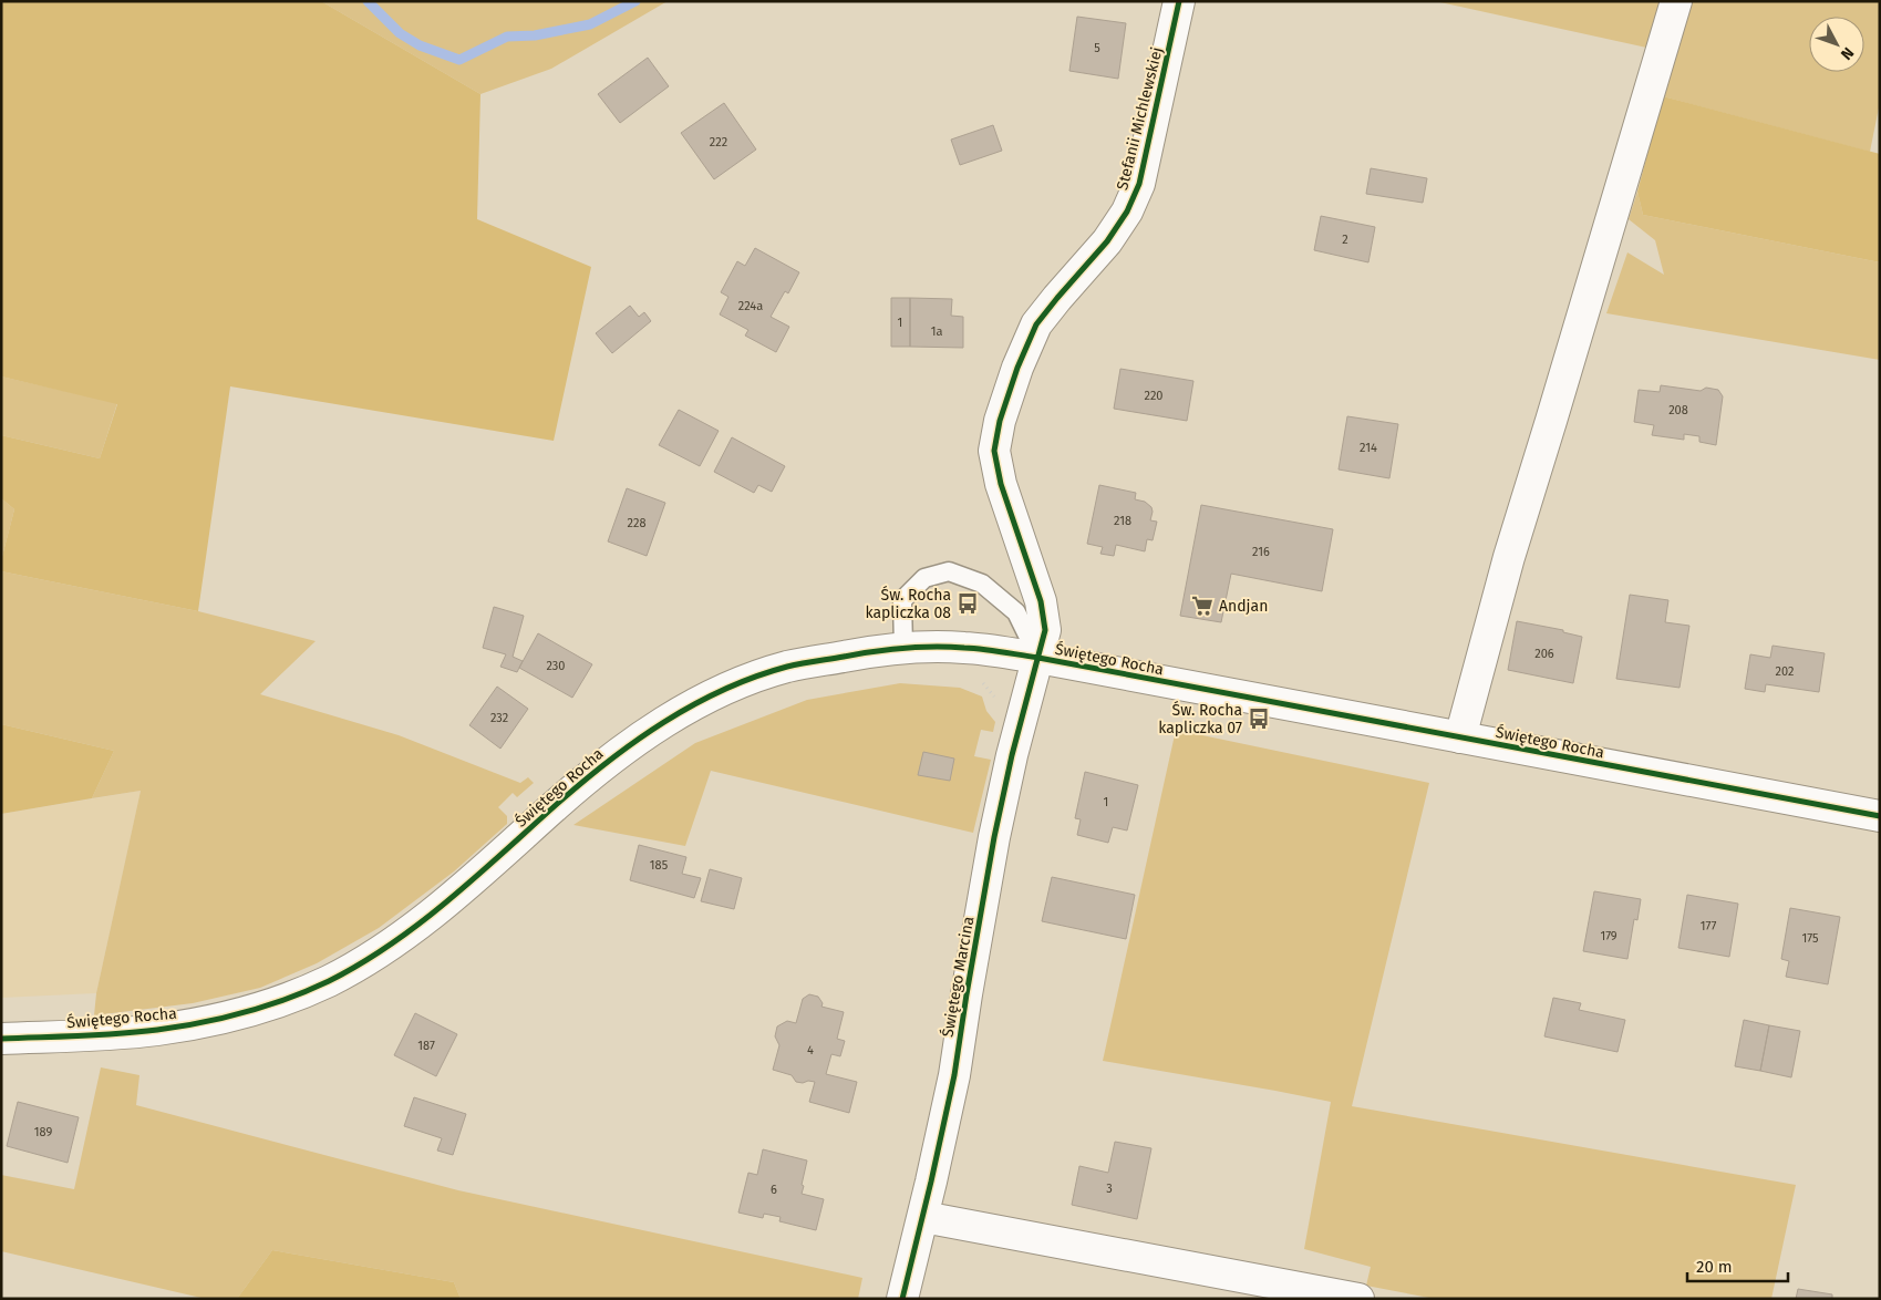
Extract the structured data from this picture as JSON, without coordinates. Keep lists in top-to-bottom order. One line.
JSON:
{"streets":{"street":["Stefanii Michlewskiej","Świętego Rocha","Świętego Marcina"]},"crossings":[["Stefanii Michlewskiej","Świętego Rocha"],["Stefanii Michlewskiej","Świętego Marcina"],["Świętego Rocha","Świętego Marcina"]],"places":{"bus stop":["Św. Rocha kapliczka 08","Św. Rocha kapliczka 07"],"supermarket":["Andjan"]},"house_numbers":["5","222","2","224a","1","1a","220","208","214","218","228","216","206","230","202","232","1","185","177","179","175","187","4","189","3","6"],"scale_bar":"20 m","north":"bottom right"}
